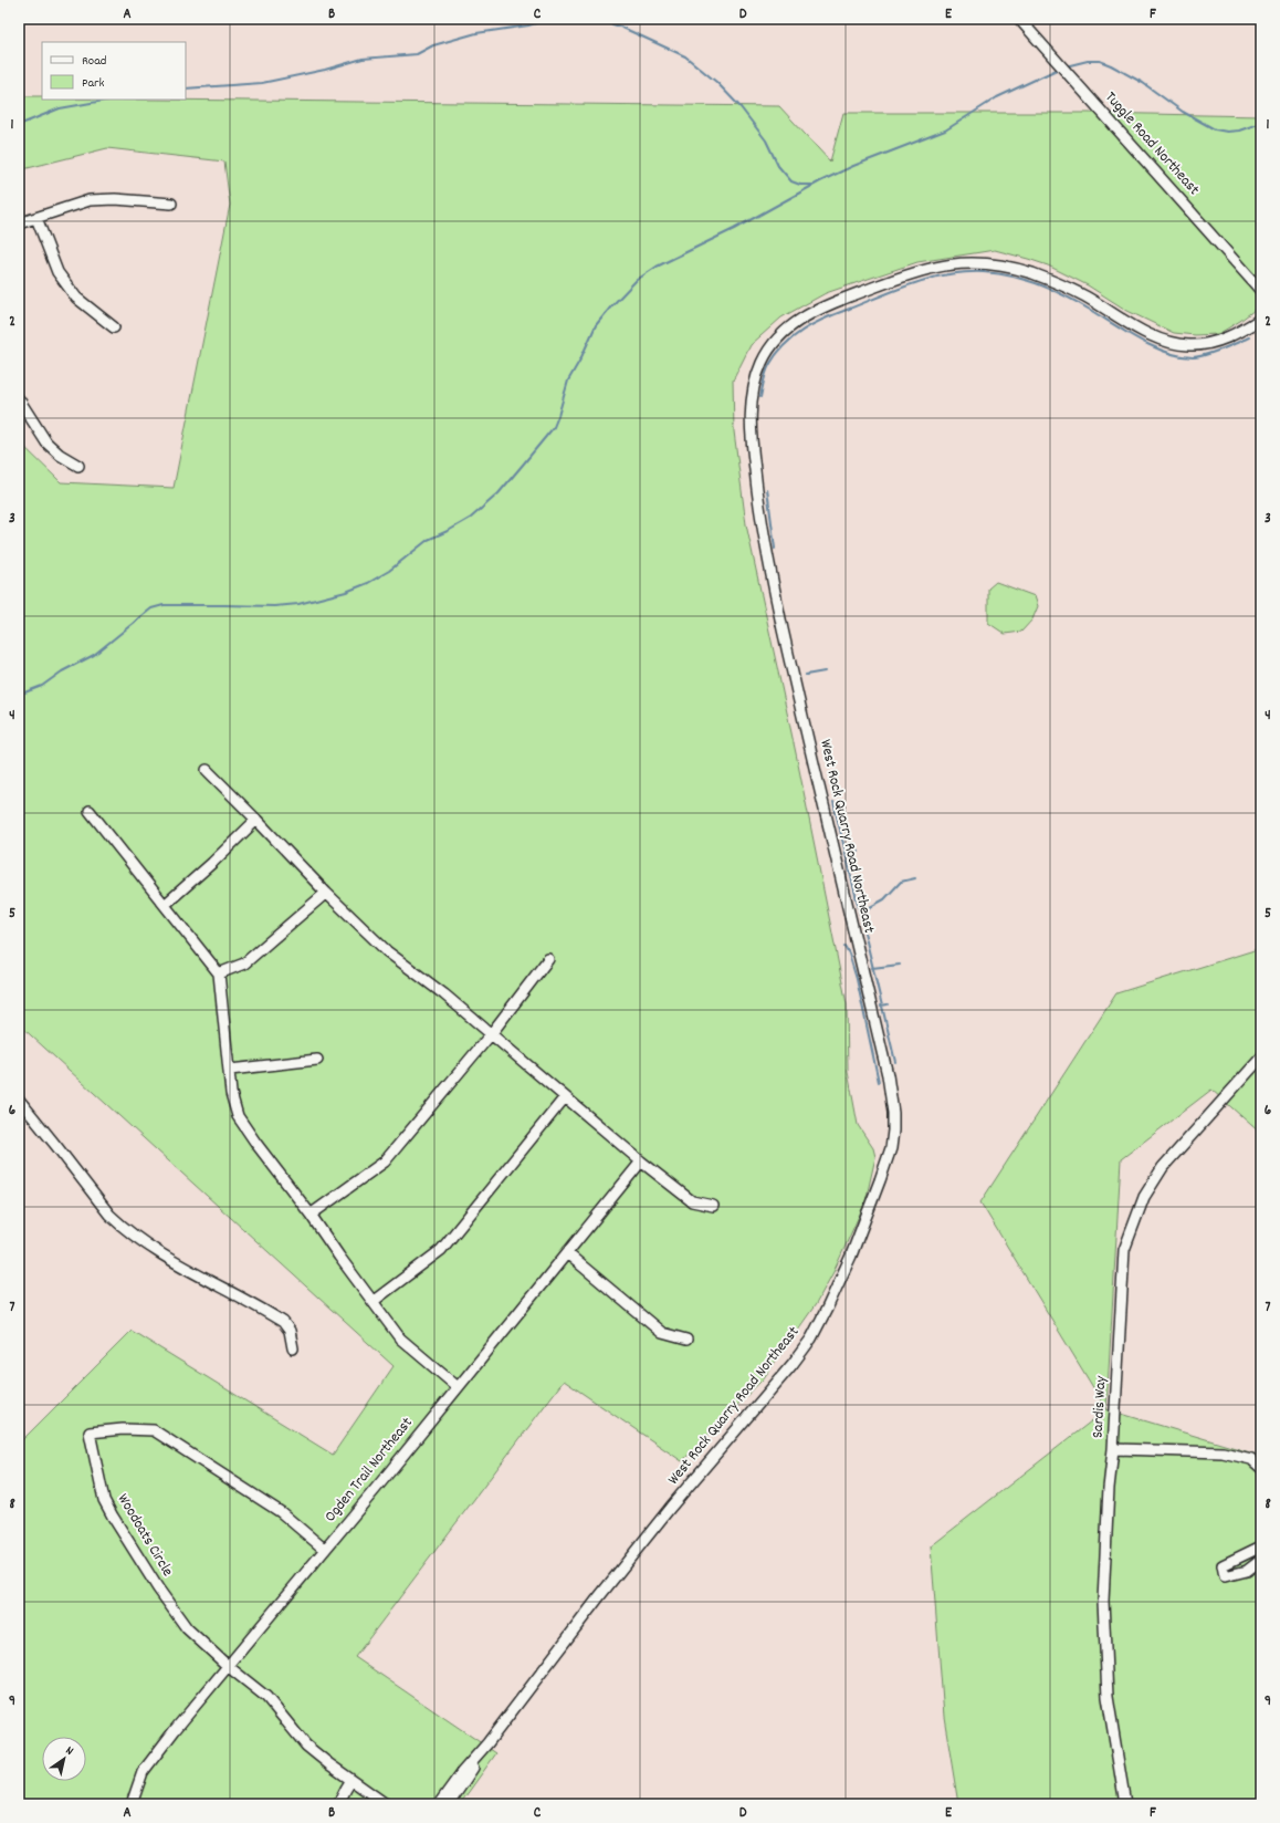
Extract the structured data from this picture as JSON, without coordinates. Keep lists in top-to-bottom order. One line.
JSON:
{"streets":{"street":["Tuggle Road Northeast","West Rock Quarry Road Northeast","Sardis Way","Ogden Trail Northeast","Woodoats Circle"]},"crossings":[["Ogden Trail Northeast","Woodoats Circle"]],"legend":["Road","Park"],"north":"top right","grid":{"columns":["A","B","C","D","E","F"],"rows":["1","2","3","4","5","6","7","8","9"]}}
